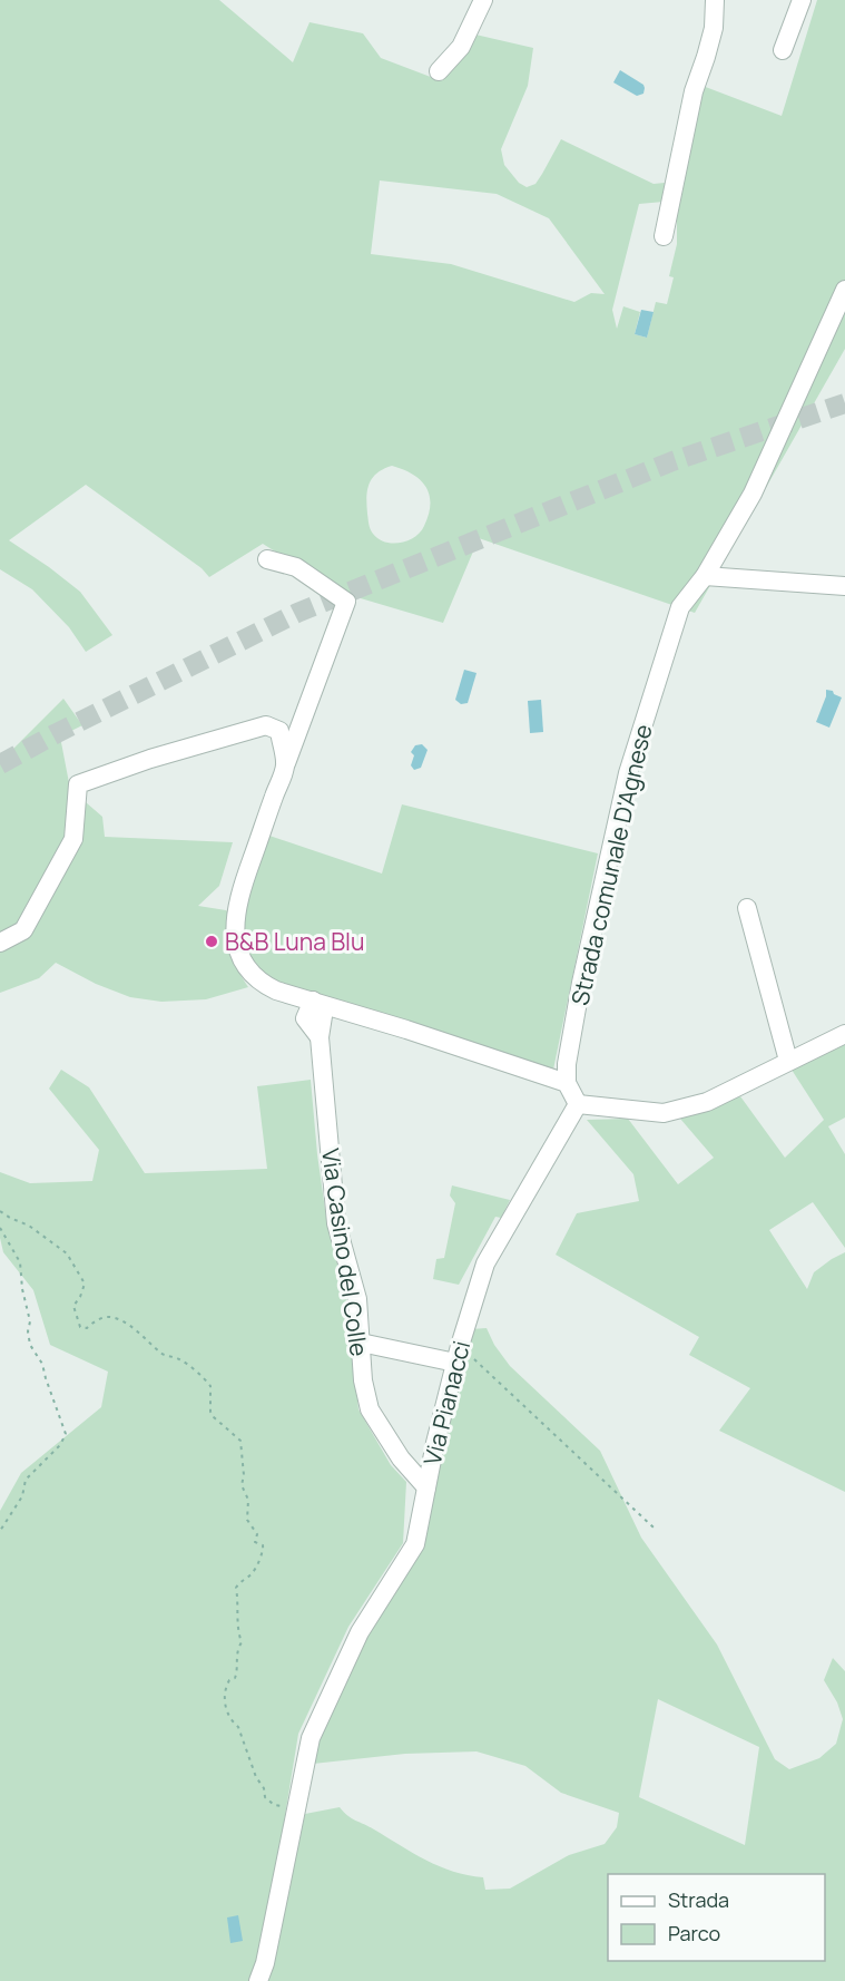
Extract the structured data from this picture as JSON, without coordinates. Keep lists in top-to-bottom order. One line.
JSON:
{"streets":{"street":["Strada comunale D'Agnese","Via Casino del Colle","Via Pianacci"]},"crossings":[["Via Casino del Colle","Via Pianacci"]],"places":["B&B Luna Blu"],"legend":["Strada","Parco"]}
